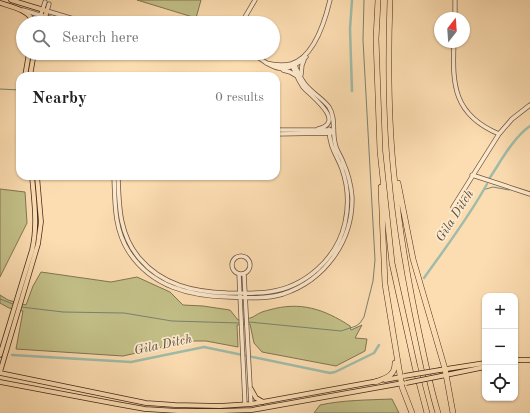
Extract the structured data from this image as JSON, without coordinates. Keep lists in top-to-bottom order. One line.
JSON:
{"water":["Gila Ditch"],"north":"top","page":{"search":"Search here","heading":["Nearby","0 results"],"map_buttons":["+","−"]}}
